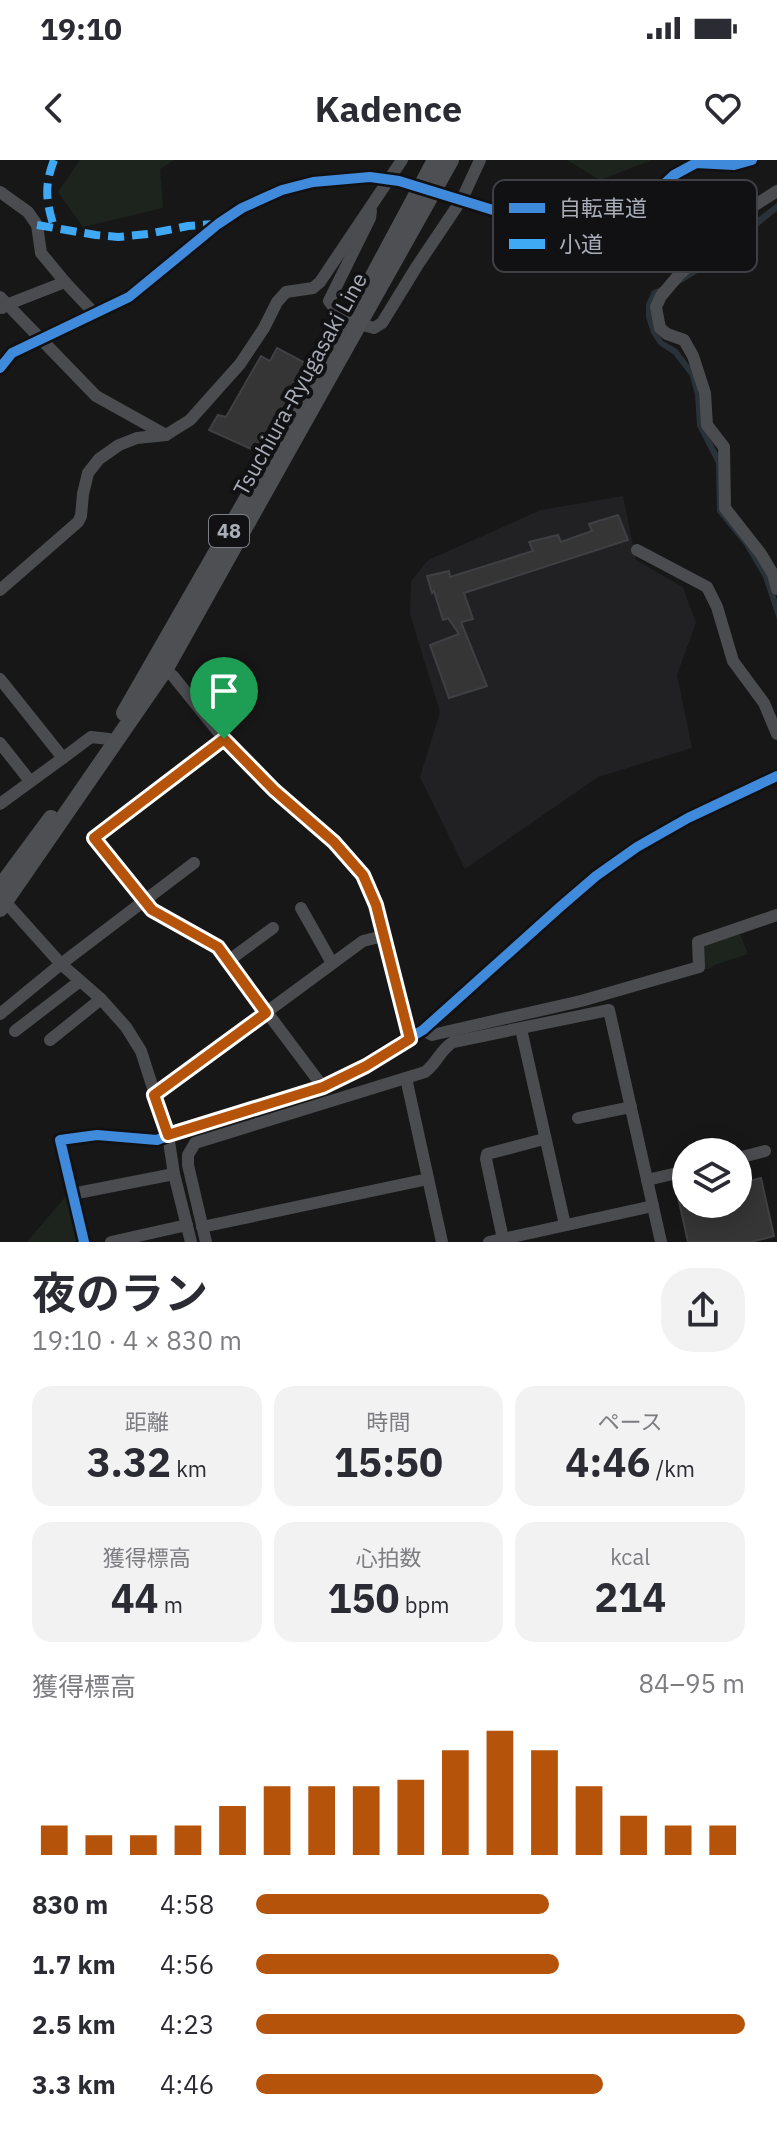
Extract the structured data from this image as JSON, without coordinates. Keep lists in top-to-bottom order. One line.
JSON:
{"streets":{"main road":["Tsuchiura-Ryugasaki Line","48"]},"legend":["自転車道","小道"],"page":{"status":"19:10","header":"Kadence","heading":["夜のラン","19:10 · 4 × 830 m"],"stats":[["距離","3.32 km"],["時間","15:50"],["ペース","4:46 /km"],["獲得標高","44 m"],["心拍数","150 bpm"],["kcal","214"]],"chart":["獲得標高","84–95 m"],"list":[{"name":"830 m","note":"4:58"},{"name":"1.7 km","note":"4:56"},{"name":"2.5 km","note":"4:23"},{"name":"3.3 km","note":"4:46"}]}}
